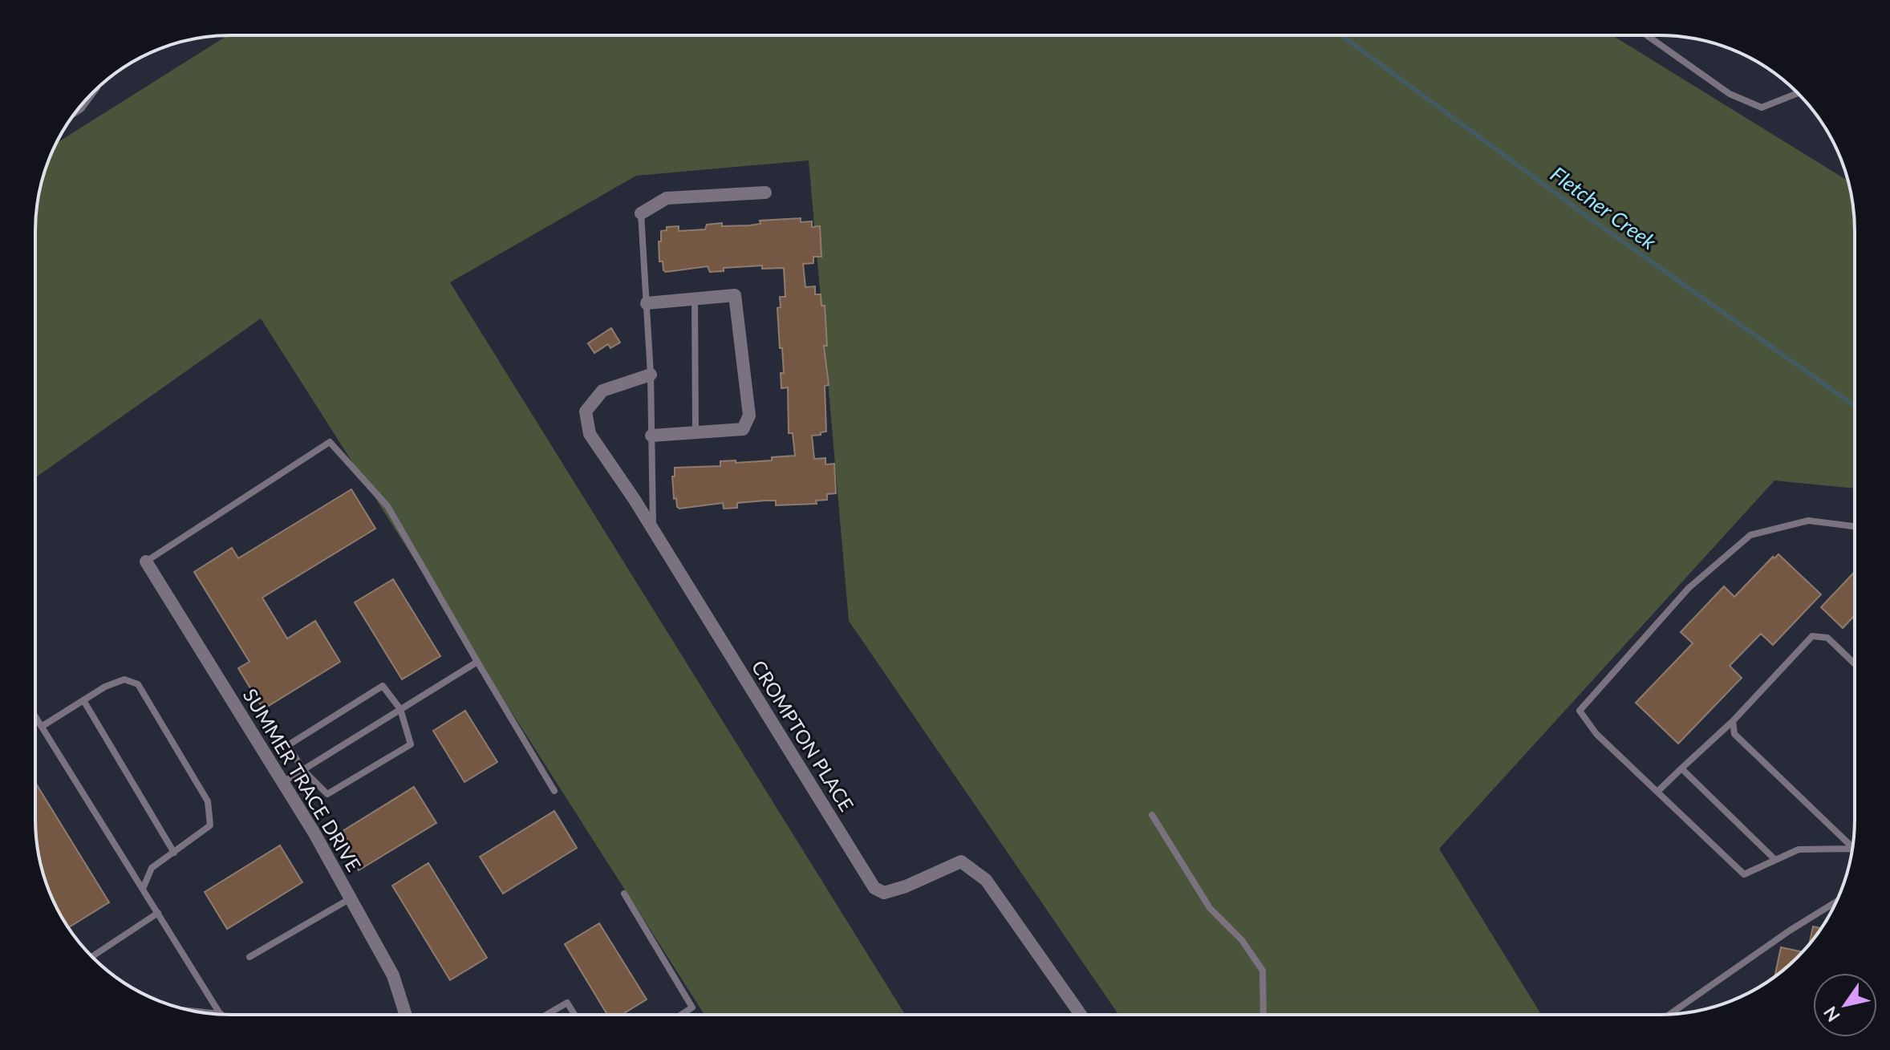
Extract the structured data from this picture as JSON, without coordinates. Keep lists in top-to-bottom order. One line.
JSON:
{"streets":{"street":["CROMPTON PLACE","SUMMER TRACE DRIVE"]},"water":["Fletcher Creek"],"north":"bottom left"}
